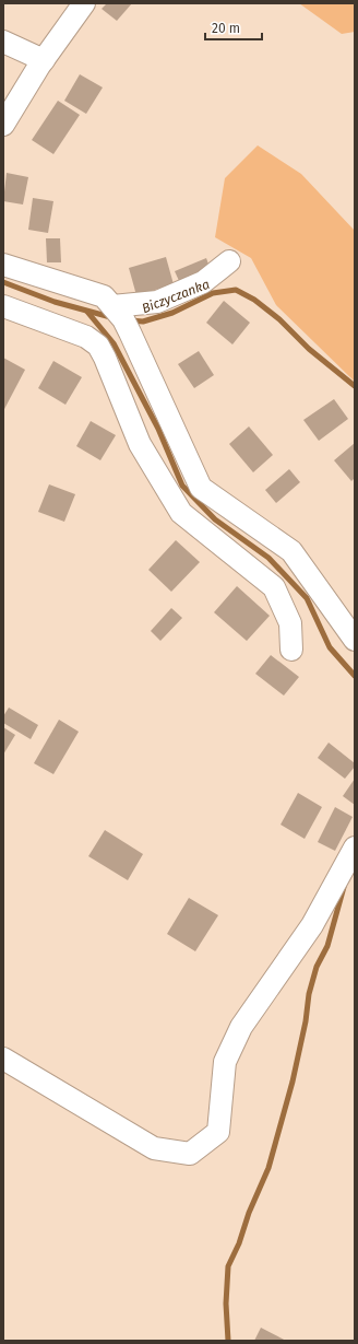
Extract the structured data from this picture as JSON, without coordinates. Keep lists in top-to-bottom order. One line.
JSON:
{"water":["Biczyczanka"],"scale_bar":"20 m"}
